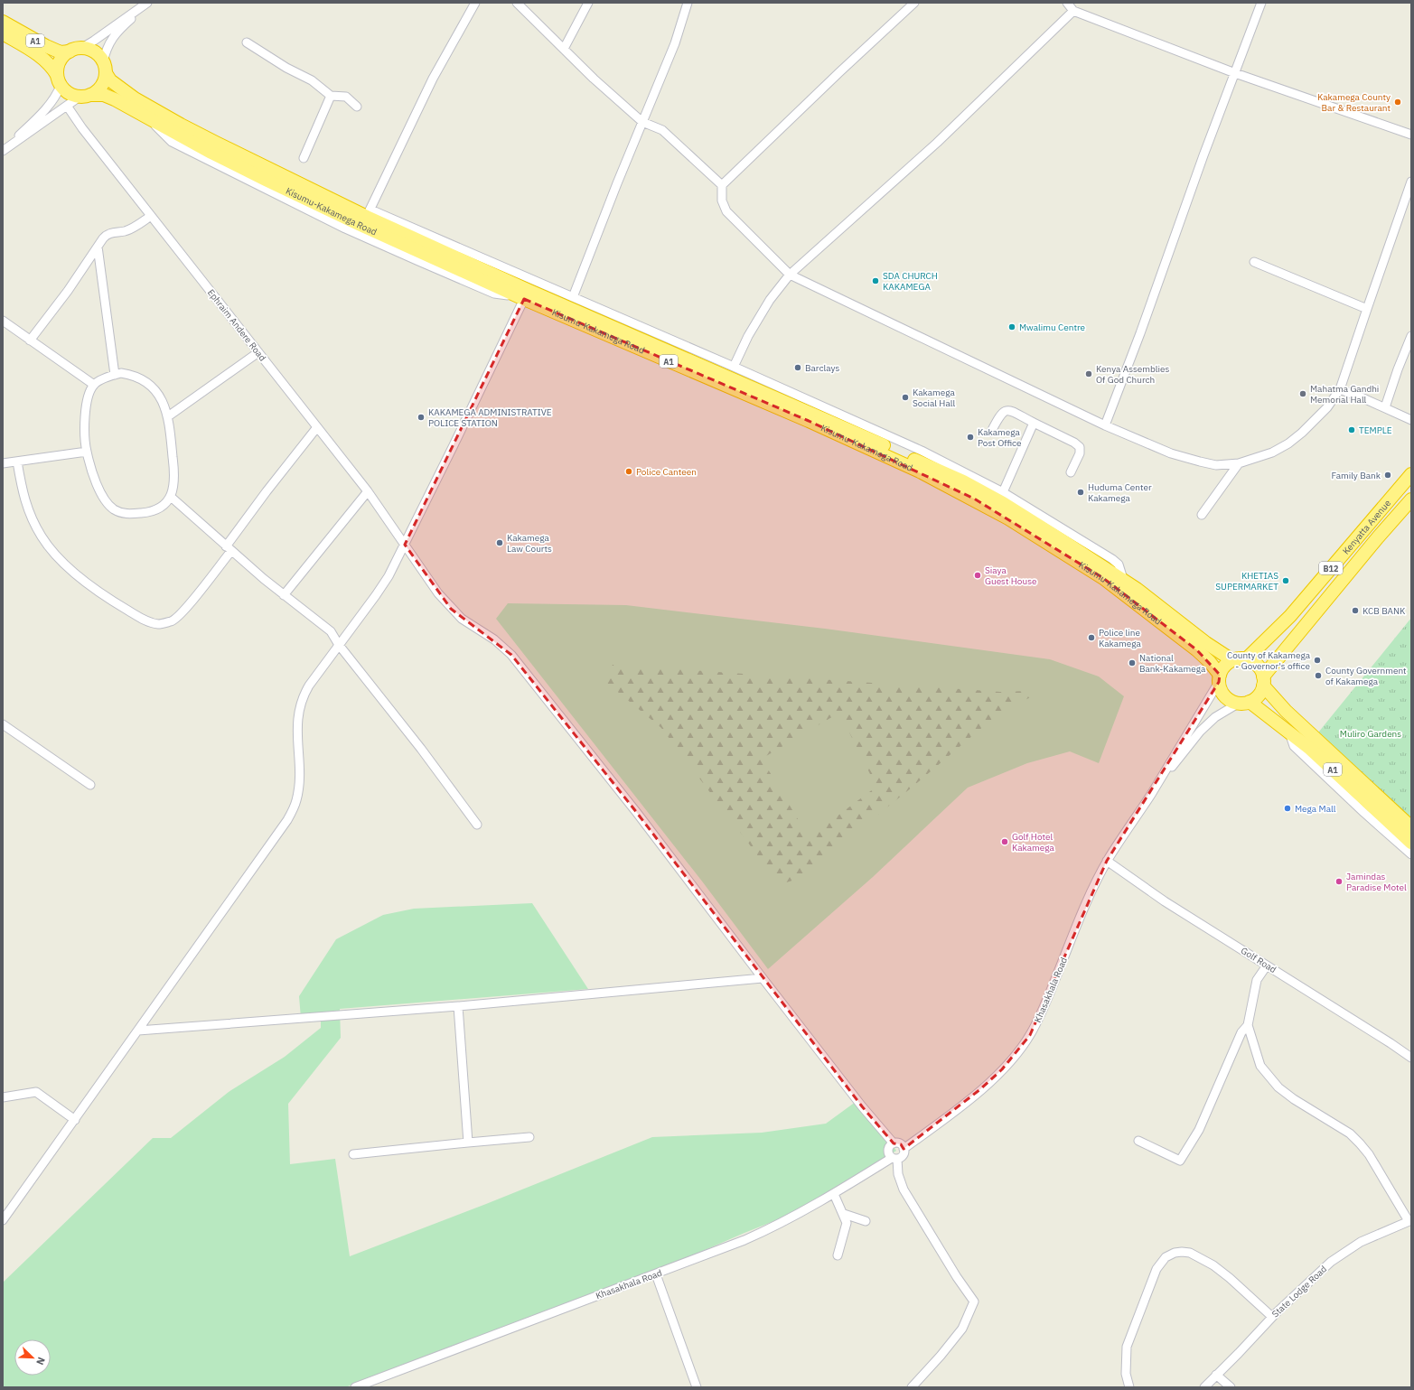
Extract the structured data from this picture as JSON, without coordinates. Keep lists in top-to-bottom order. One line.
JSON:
{"streets":{"highway":["A1","Kisumu-Kakamega Road","Kenyatta Avenue","B12"],"street":["Ephraim Andere Road","Golf Road","Khasakhala Road","State Lodge Road"]},"crossings":[["A1","Kisumu-Kakamega Road"],["A1","Kenyatta Avenue"],["Kisumu-Kakamega Road","Kenyatta Avenue"],["Ephraim Andere Road","Khasakhala Road"],["Golf Road","Khasakhala Road"]],"parks":["Muliro Gardens"],"places":["Kakamega County Bar & Restaurant","SDA CHURCH KAKAMEGA","Mwalimu Centre","Barclays","Kenya Assemblies Of God Church","Mahatma Gandhi Memorial Hall","Kakamega Social Hall","KAKAMEGA ADMINISTRATIVE POLICE STATION","TEMPLE","Kakamega Post Office","Police Canteen","Family Bank","Huduma Center Kakamega","Kakamega Law Courts","Siaya Guest House","KHETIAS SUPERMARKET","KCB BANK","Police line Kakamega","County of Kakamega - Governor's office","National Bank-Kakamega","County Government of Kakamega","Mega Mall","Golf Hotel Kakamega","Jamindas Paradise Motel"],"north":"bottom right"}
